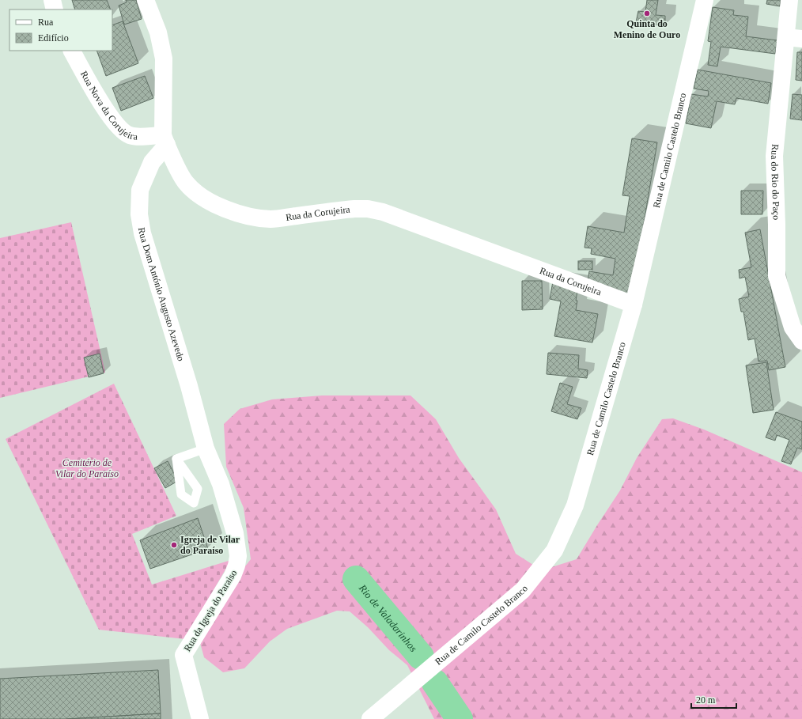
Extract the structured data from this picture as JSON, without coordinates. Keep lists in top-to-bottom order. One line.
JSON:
{"streets":{"street":["Rua Nova da Corujeira","Rua de Camilo Castelo Branco","Rua do Rio do Paço","Rua da Corujeira","Rua Dom António Augusto Azevedo","Rua da Igreja do Paraiso"]},"crossings":[["Rua Nova da Corujeira","Rua da Corujeira"],["Rua Nova da Corujeira","Rua Dom António Augusto Azevedo"],["Rua de Camilo Castelo Branco","Rua da Corujeira"],["Rua da Corujeira","Rua Dom António Augusto Azevedo"],["Rua Dom António Augusto Azevedo","Rua da Igreja do Paraiso"]],"water":["Rio de Valadarinhos"],"parks":["Cemitério de Vilar do Paraíso"],"places":["Quinta do Menino de Ouro","Igreja de Vilar do Paraíso"],"legend":["Rua","Edifício"],"scale_bar":"20 m"}
